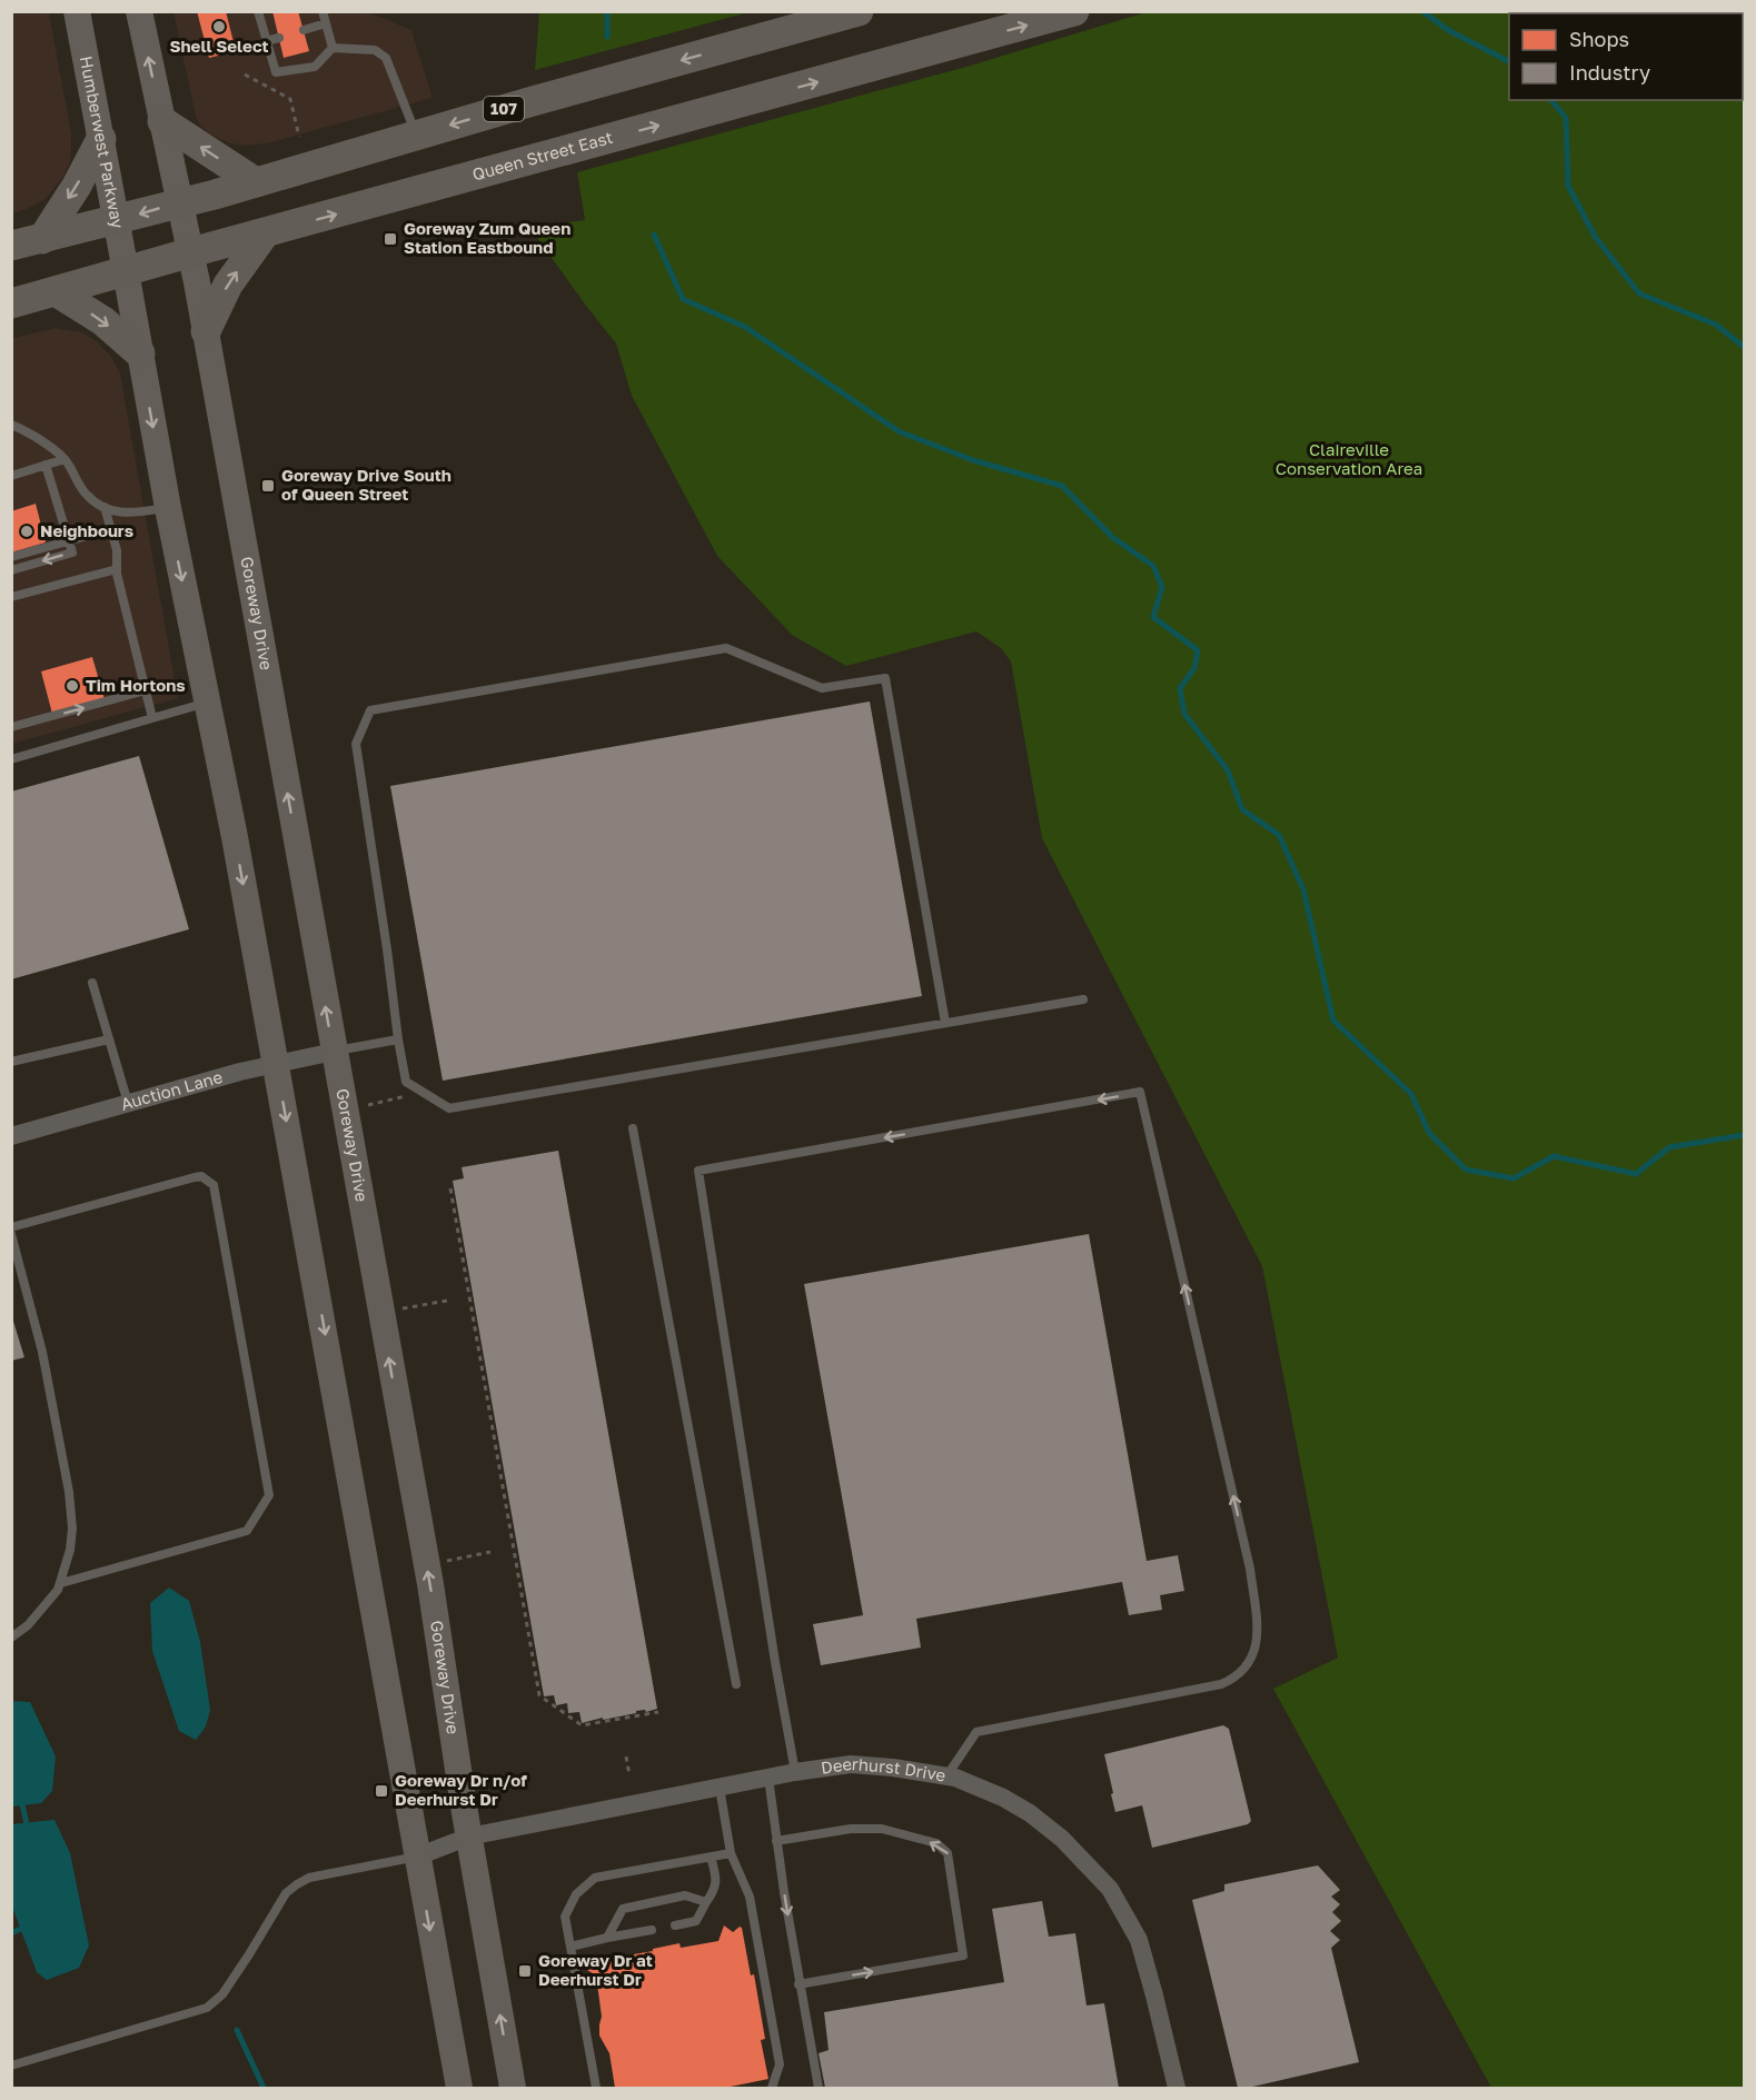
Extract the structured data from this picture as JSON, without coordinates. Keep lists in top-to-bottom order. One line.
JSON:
{"streets":{"main road":["107","Humberwest Parkway","Queen Street East","Goreway Drive"],"street":["Auction Lane","Deerhurst Drive"]},"crossings":[["107","Humberwest Parkway"],["107","Goreway Drive"],["Humberwest Parkway","Queen Street East"],["Queen Street East","Goreway Drive"],["Goreway Drive","Auction Lane"],["Goreway Drive","Deerhurst Drive"]],"parks":["Claireville Conservation Area"],"places":{"other":["Shell Select","Neighbours","Tim Hortons"],"transit":["Goreway Zum Queen Station Eastbound","Goreway Drive South of Queen Street","Goreway Dr n/of Deerhurst Dr","Goreway Dr at Deerhurst Dr"]},"legend":["Shops","Industry"]}
